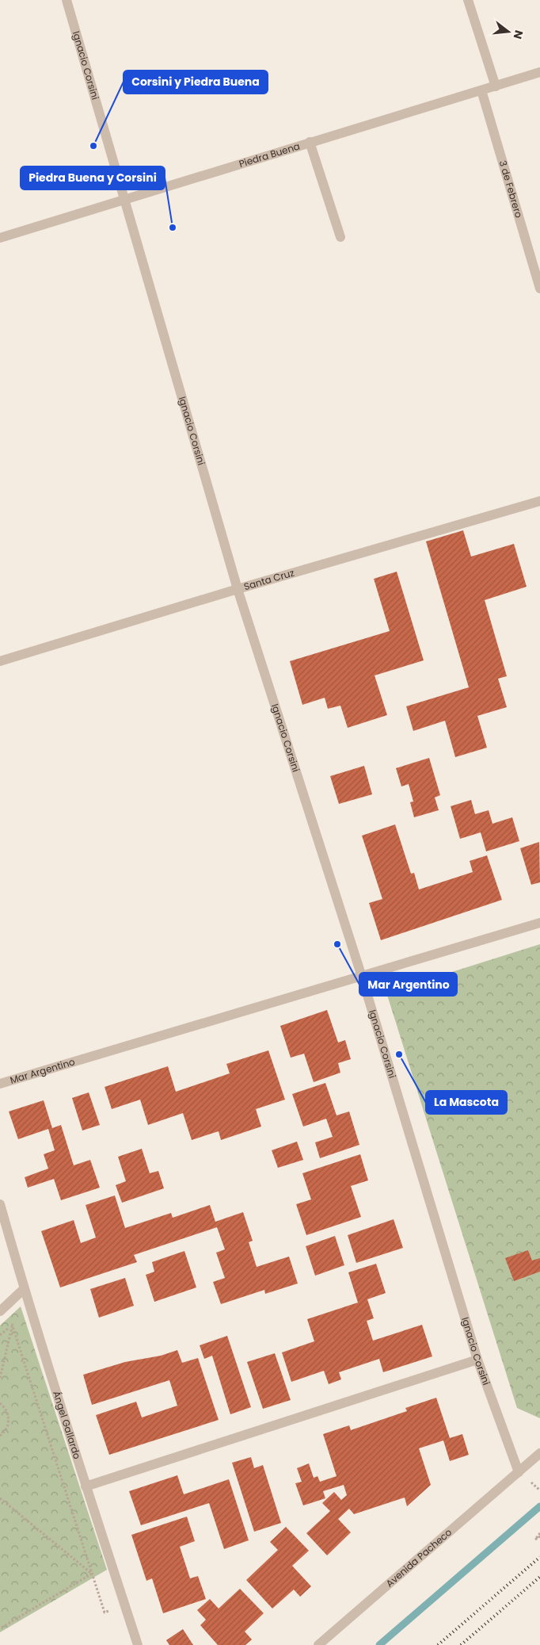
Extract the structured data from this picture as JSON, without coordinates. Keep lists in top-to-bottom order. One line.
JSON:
{"streets":{"street":["Ignacio Corsini","Piedra Buena","3 de Febrero","Santa Cruz","Mar Argentino","Ángel Gallardo","Avenida Pacheco"]},"crossings":[["Ignacio Corsini","Piedra Buena"],["Ignacio Corsini","Santa Cruz"],["Ignacio Corsini","Mar Argentino"],["Ignacio Corsini","Avenida Pacheco"],["Piedra Buena","3 de Febrero"]],"places":["Corsini y Piedra Buena","Piedra Buena y Corsini","Mar Argentino","La Mascota"],"north":"right"}
